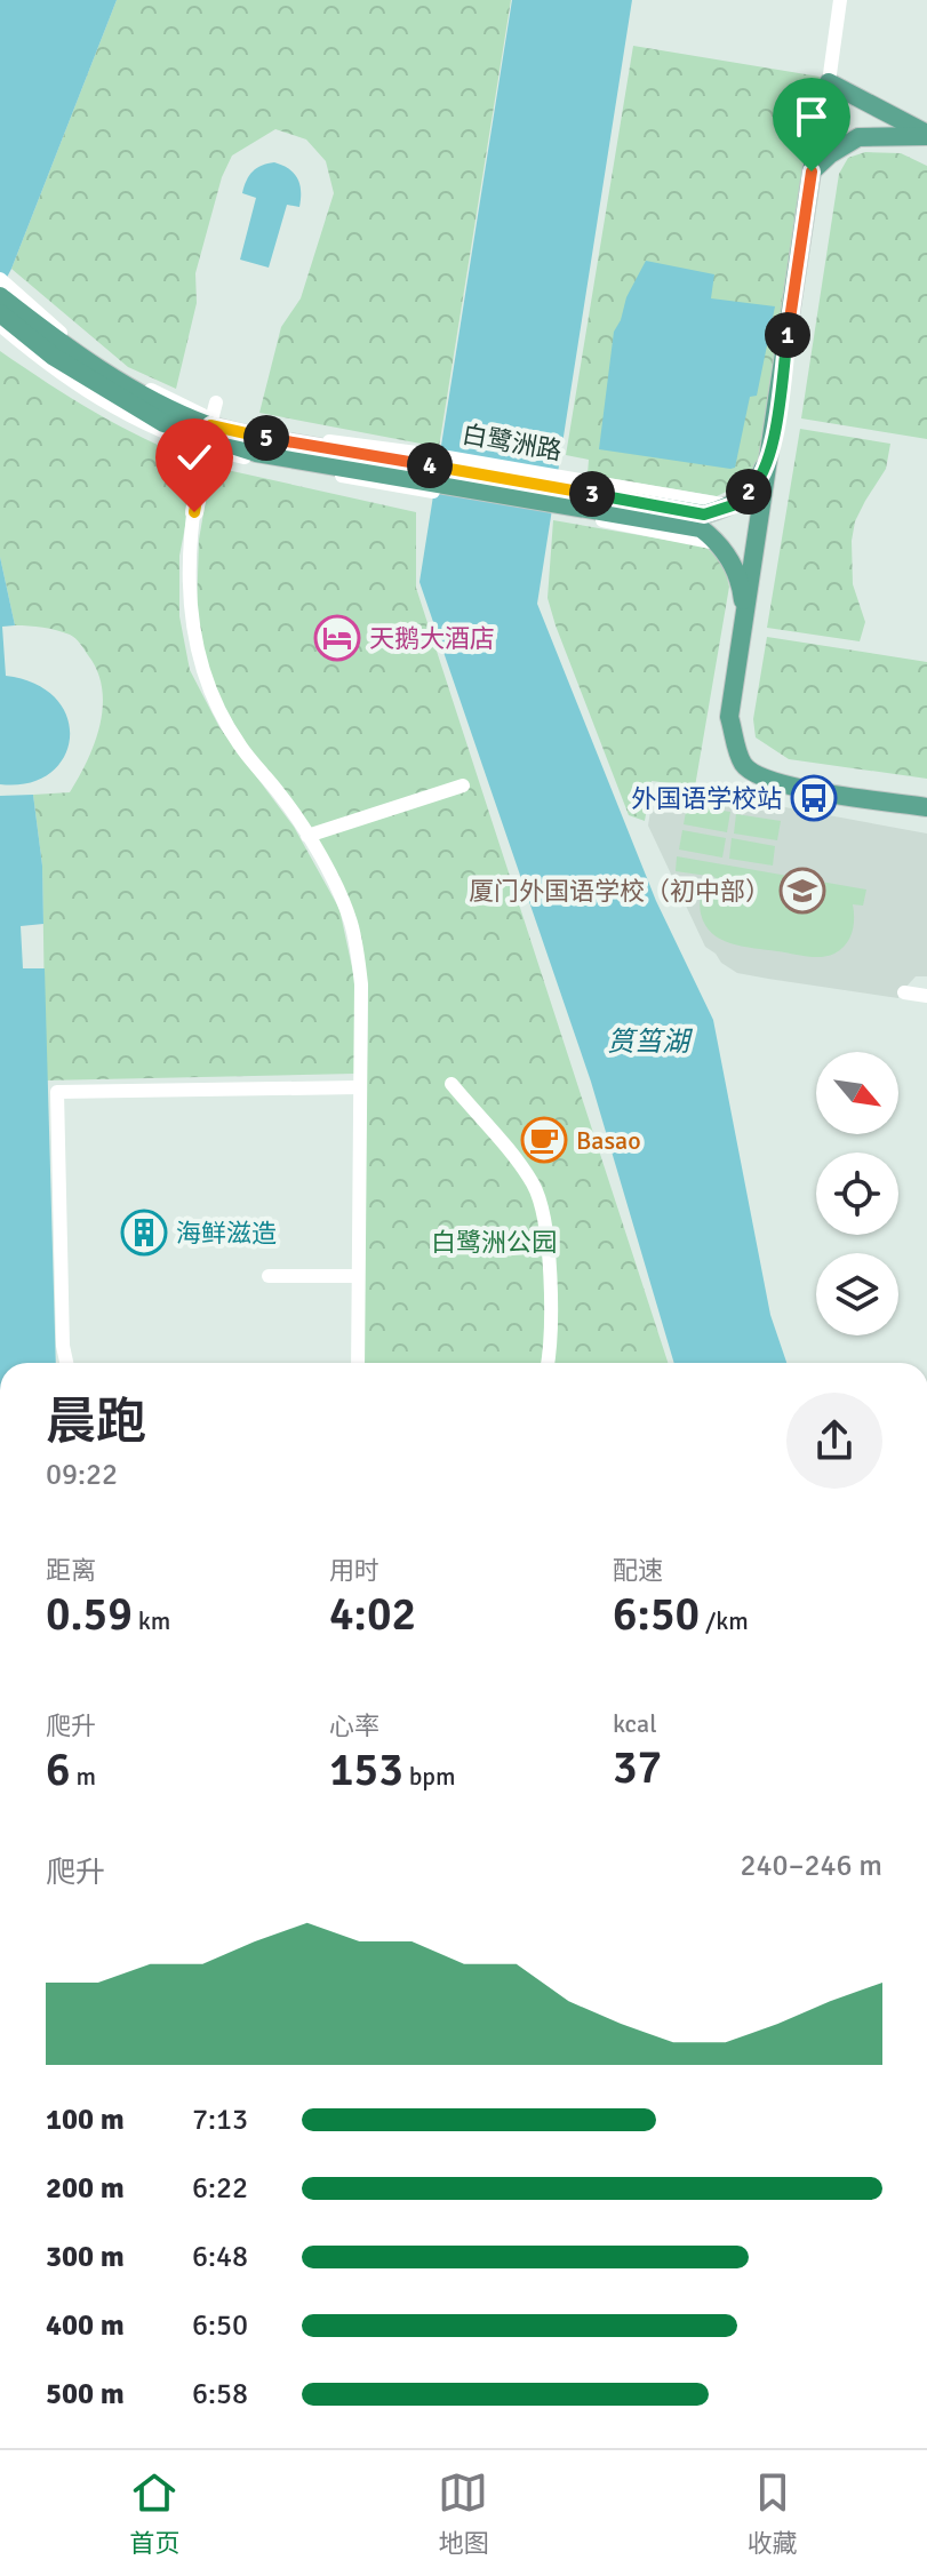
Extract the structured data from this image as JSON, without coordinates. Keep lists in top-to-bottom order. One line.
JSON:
{"streets":{"main road":["白鹭洲路"]},"water":["筼筜湖"],"parks":["白鹭洲公园"],"places":{"hotel":["天鹅大酒店"],"bus stop":["外国语学校站"],"school or university":["厦门外国语学校（初中部）"],"cafe":["Basao"],"building":["海鲜滋造"]},"north":"bottom right","page":{"pins":["1","5","4","2","3"],"heading":["晨跑","09:22"],"stats":[["距离","0.59 km"],["用时","4:02"],["配速","6:50 /km"],["爬升","6 m"],["心率","153 bpm"],["kcal","37"]],"chart":["爬升","240–246 m"],"list":[{"name":"100 m","note":"7:13"},{"name":"200 m","note":"6:22"},{"name":"300 m","note":"6:48"},{"name":"400 m","note":"6:50"},{"name":"500 m","note":"6:58"}],"tabs":["首页","地图","收藏"]}}
